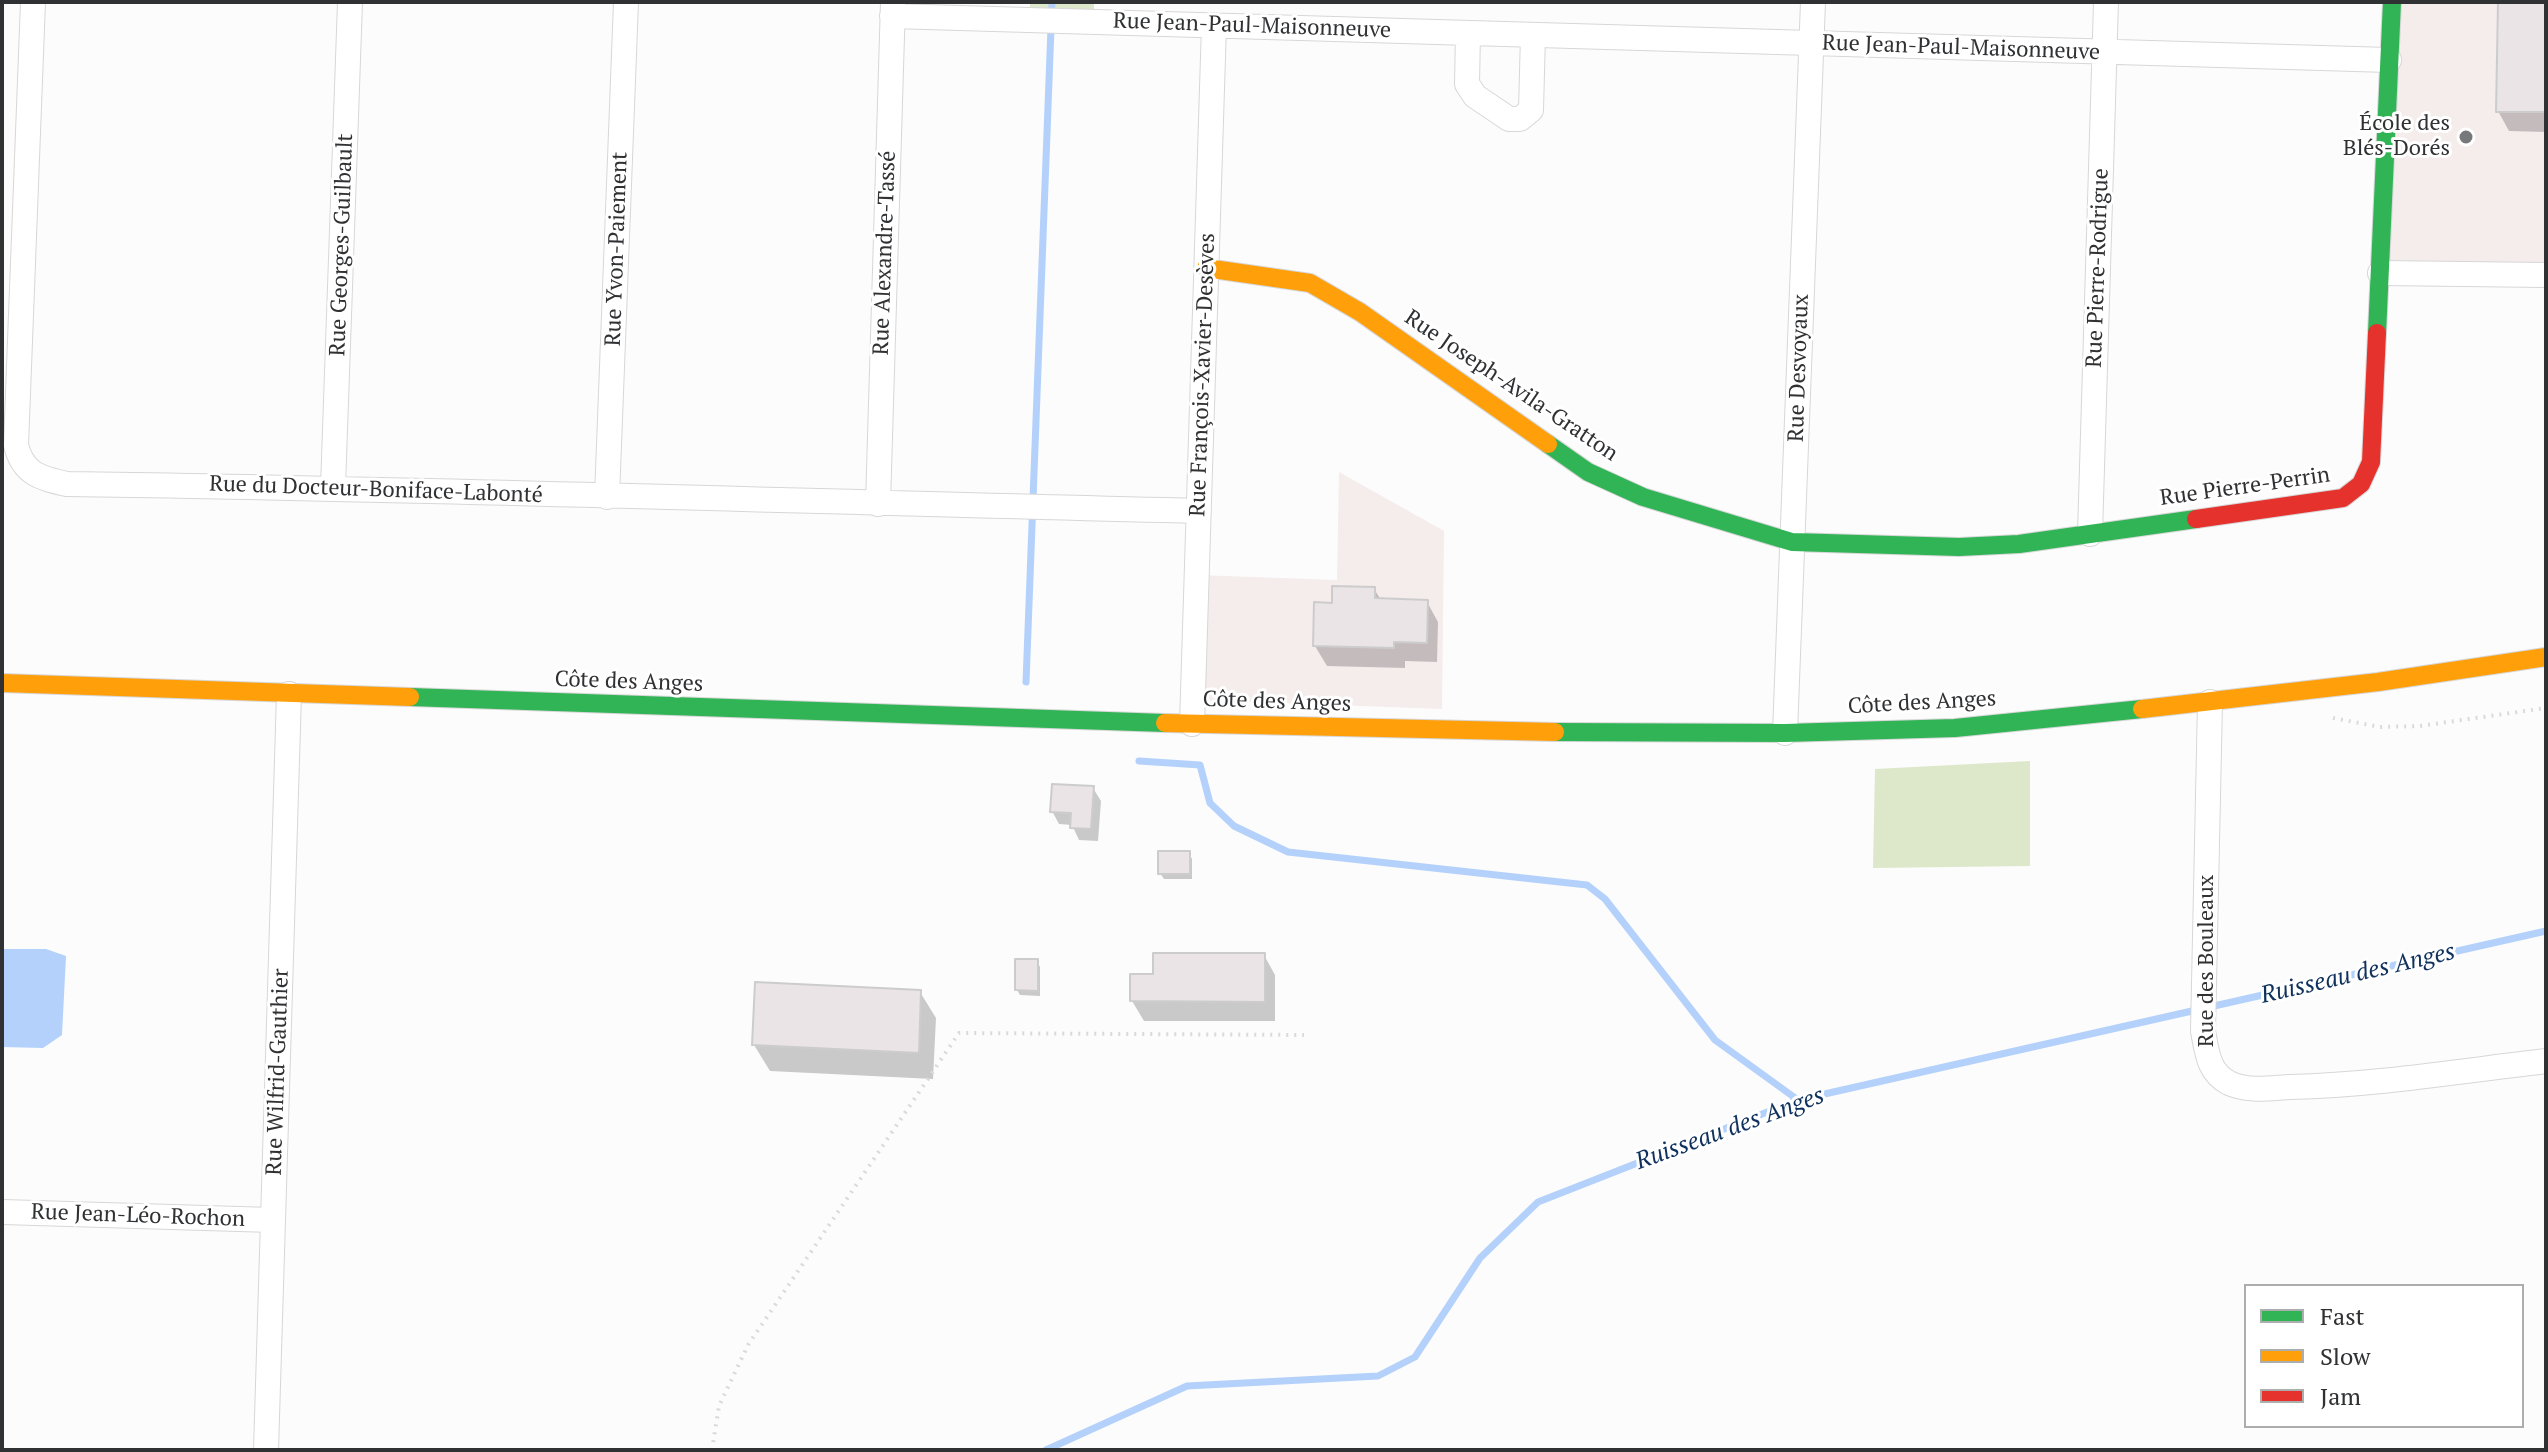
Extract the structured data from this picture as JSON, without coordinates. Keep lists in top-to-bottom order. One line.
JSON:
{"streets":{"street":["Rue Jean-Paul-Maisonneuve","Rue Georges-Guilbault","Rue Yvon-Paiement","Rue Alexandre-Tassé","Rue Pierre-Rodrigue","Rue Desvoyaux","Rue François-Xavier-Desèves","Rue Joseph-Avila-Gratton","Rue Pierre-Perrin","Rue du Docteur-Boniface-Labonté","Côte des Anges","Rue des Bouleaux","Rue Wilfrid-Gauthier","Rue Jean-Léo-Rochon"]},"crossings":[["Rue Jean-Paul-Maisonneuve","Rue Alexandre-Tassé"],["Rue Jean-Paul-Maisonneuve","Rue Pierre-Rodrigue"],["Rue Jean-Paul-Maisonneuve","Rue Desvoyaux"],["Rue Jean-Paul-Maisonneuve","Rue François-Xavier-Desèves"],["Rue Jean-Paul-Maisonneuve","Rue Pierre-Perrin"],["Rue Georges-Guilbault","Rue du Docteur-Boniface-Labonté"],["Rue Yvon-Paiement","Rue du Docteur-Boniface-Labonté"],["Rue Alexandre-Tassé","Rue du Docteur-Boniface-Labonté"],["Rue Pierre-Rodrigue","Rue Pierre-Perrin"],["Rue Desvoyaux","Rue Joseph-Avila-Gratton"],["Rue Desvoyaux","Rue Pierre-Perrin"],["Rue Desvoyaux","Côte des Anges"],["Rue François-Xavier-Desèves","Rue Joseph-Avila-Gratton"],["Rue François-Xavier-Desèves","Rue du Docteur-Boniface-Labonté"],["Rue François-Xavier-Desèves","Côte des Anges"],["Rue Joseph-Avila-Gratton","Rue Pierre-Perrin"],["Côte des Anges","Rue des Bouleaux"],["Côte des Anges","Rue Wilfrid-Gauthier"],["Rue Wilfrid-Gauthier","Rue Jean-Léo-Rochon"]],"water":["Ruisseau des Anges"],"places":["École des Blés-Dorés"],"legend":["Fast","Slow","Jam"]}
